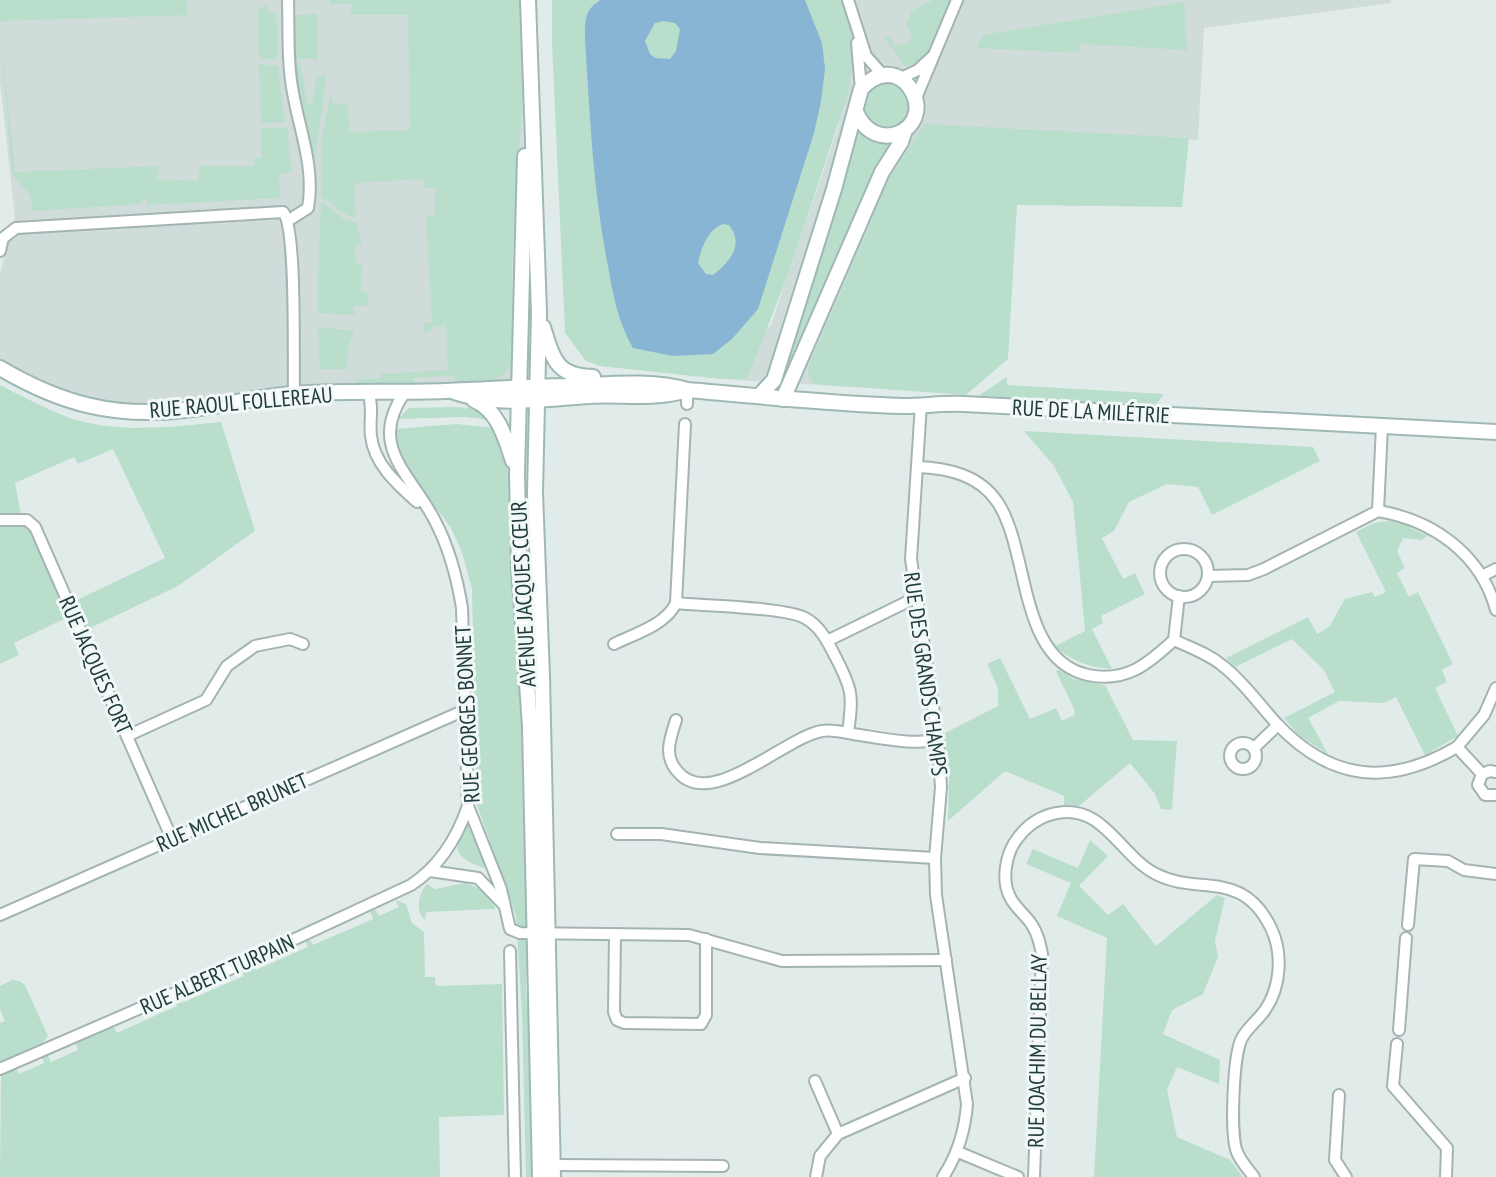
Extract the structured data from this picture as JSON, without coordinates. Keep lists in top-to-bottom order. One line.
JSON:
{"streets":{"street":["RUE RAOUL FOLLEREAU","RUE DE LA MILÉTRIE","AVENUE JACQUES CŒUR","RUE JACQUES FORT","RUE DES GRANDS CHAMPS","RUE GEORGES BONNET","RUE MICHEL BRUNET","RUE ALBERT TURPAIN","RUE JOACHIM DU BELLAY"]},"crossings":[["RUE RAOUL FOLLEREAU","AVENUE JACQUES CŒUR"],["RUE RAOUL FOLLEREAU","RUE GEORGES BONNET"],["RUE DE LA MILÉTRIE","AVENUE JACQUES CŒUR"],["RUE DE LA MILÉTRIE","RUE DES GRANDS CHAMPS"],["AVENUE JACQUES CŒUR","RUE GEORGES BONNET"],["RUE JACQUES FORT","RUE MICHEL BRUNET"],["RUE DES GRANDS CHAMPS","RUE JOACHIM DU BELLAY"],["RUE GEORGES BONNET","RUE MICHEL BRUNET"],["RUE GEORGES BONNET","RUE ALBERT TURPAIN"]]}
